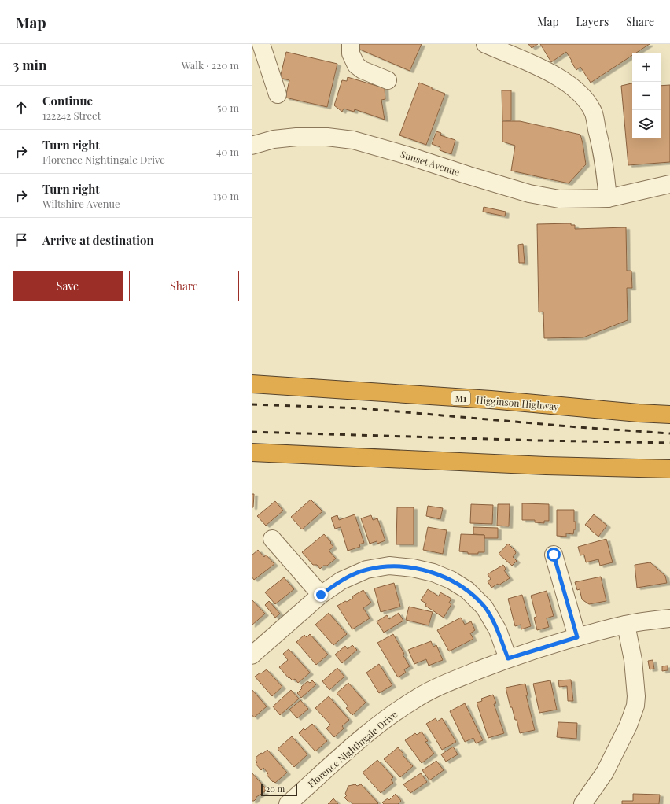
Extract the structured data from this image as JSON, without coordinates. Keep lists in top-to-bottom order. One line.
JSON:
{"streets":{"highway":["M1","Higginson Highway"],"street":["Sunset Avenue","Florence Nightingale Drive"]},"scale_bar":"20 m","page":{"header":"Map","nav":["Map","Layers","Share"],"heading":["3 min","Walk · 220 m"],"map_buttons":["+","−"],"list":[["Continue","122242 Street","50 m"],["Turn right","Florence Nightingale Drive","40 m"],["Turn right","Wiltshire Avenue","130 m"],"Arrive at destination"],"buttons":["Save","Share"],"scale":"20 m"}}
